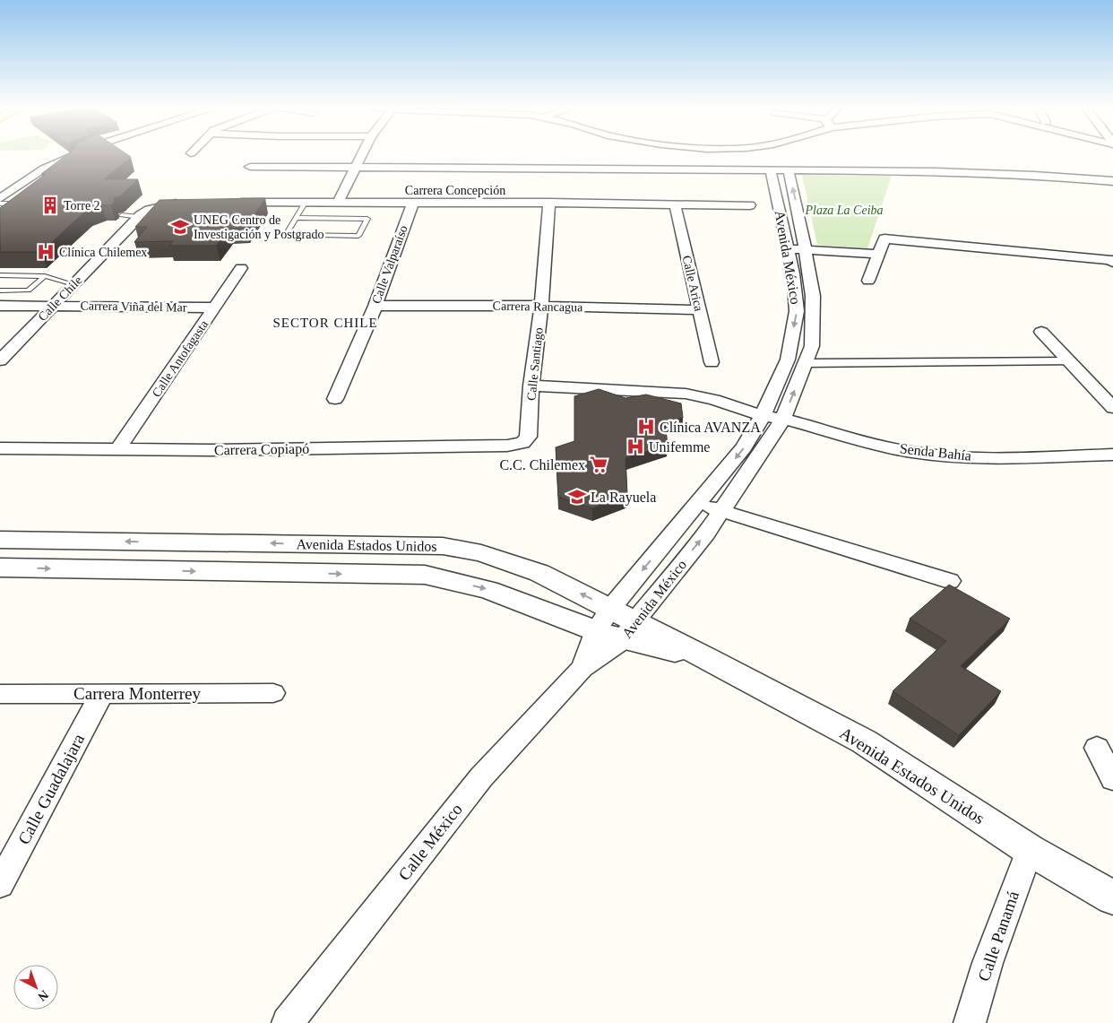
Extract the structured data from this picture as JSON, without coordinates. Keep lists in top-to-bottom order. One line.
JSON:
{"streets":{"street":["Carrera Concepción","Avenida México","Calle Valparaíso","Calle Arica","Calle Chile","Carrera Viña del Mar","Carrera Rancagua","Calle Antofagasta","Calle Santiago","Carrera Copiapó","Senda Bahía","Avenida Estados Unidos","Carrera Monterrey","Calle Guadalajara","Calle México","Calle Panamá"]},"crossings":[["Carrera Concepción","Calle Valparaíso"],["Carrera Concepción","Calle Arica"],["Carrera Concepción","Calle Santiago"],["Avenida México","Senda Bahía"],["Avenida México","Avenida Estados Unidos"],["Avenida México","Calle México"],["Calle Valparaíso","Carrera Rancagua"],["Calle Arica","Carrera Rancagua"],["Calle Chile","Carrera Viña del Mar"],["Carrera Viña del Mar","Calle Antofagasta"],["Carrera Rancagua","Calle Santiago"],["Calle Antofagasta","Carrera Copiapó"],["Calle Santiago","Carrera Copiapó"],["Avenida Estados Unidos","Calle Panamá"],["Carrera Monterrey","Calle Guadalajara"]],"districts":["SECTOR CHILE"],"parks":["Plaza La Ceiba"],"places":{"building":["Torre 2"],"school or university":["UNEG Centro de Investigación y Postgrado","La Rayuela"],"hospital":["Clínica Chilemex","Clínica AVANZA","Unifemme"],"supermarket":["C.C. Chilemex"]},"north":"bottom right"}
